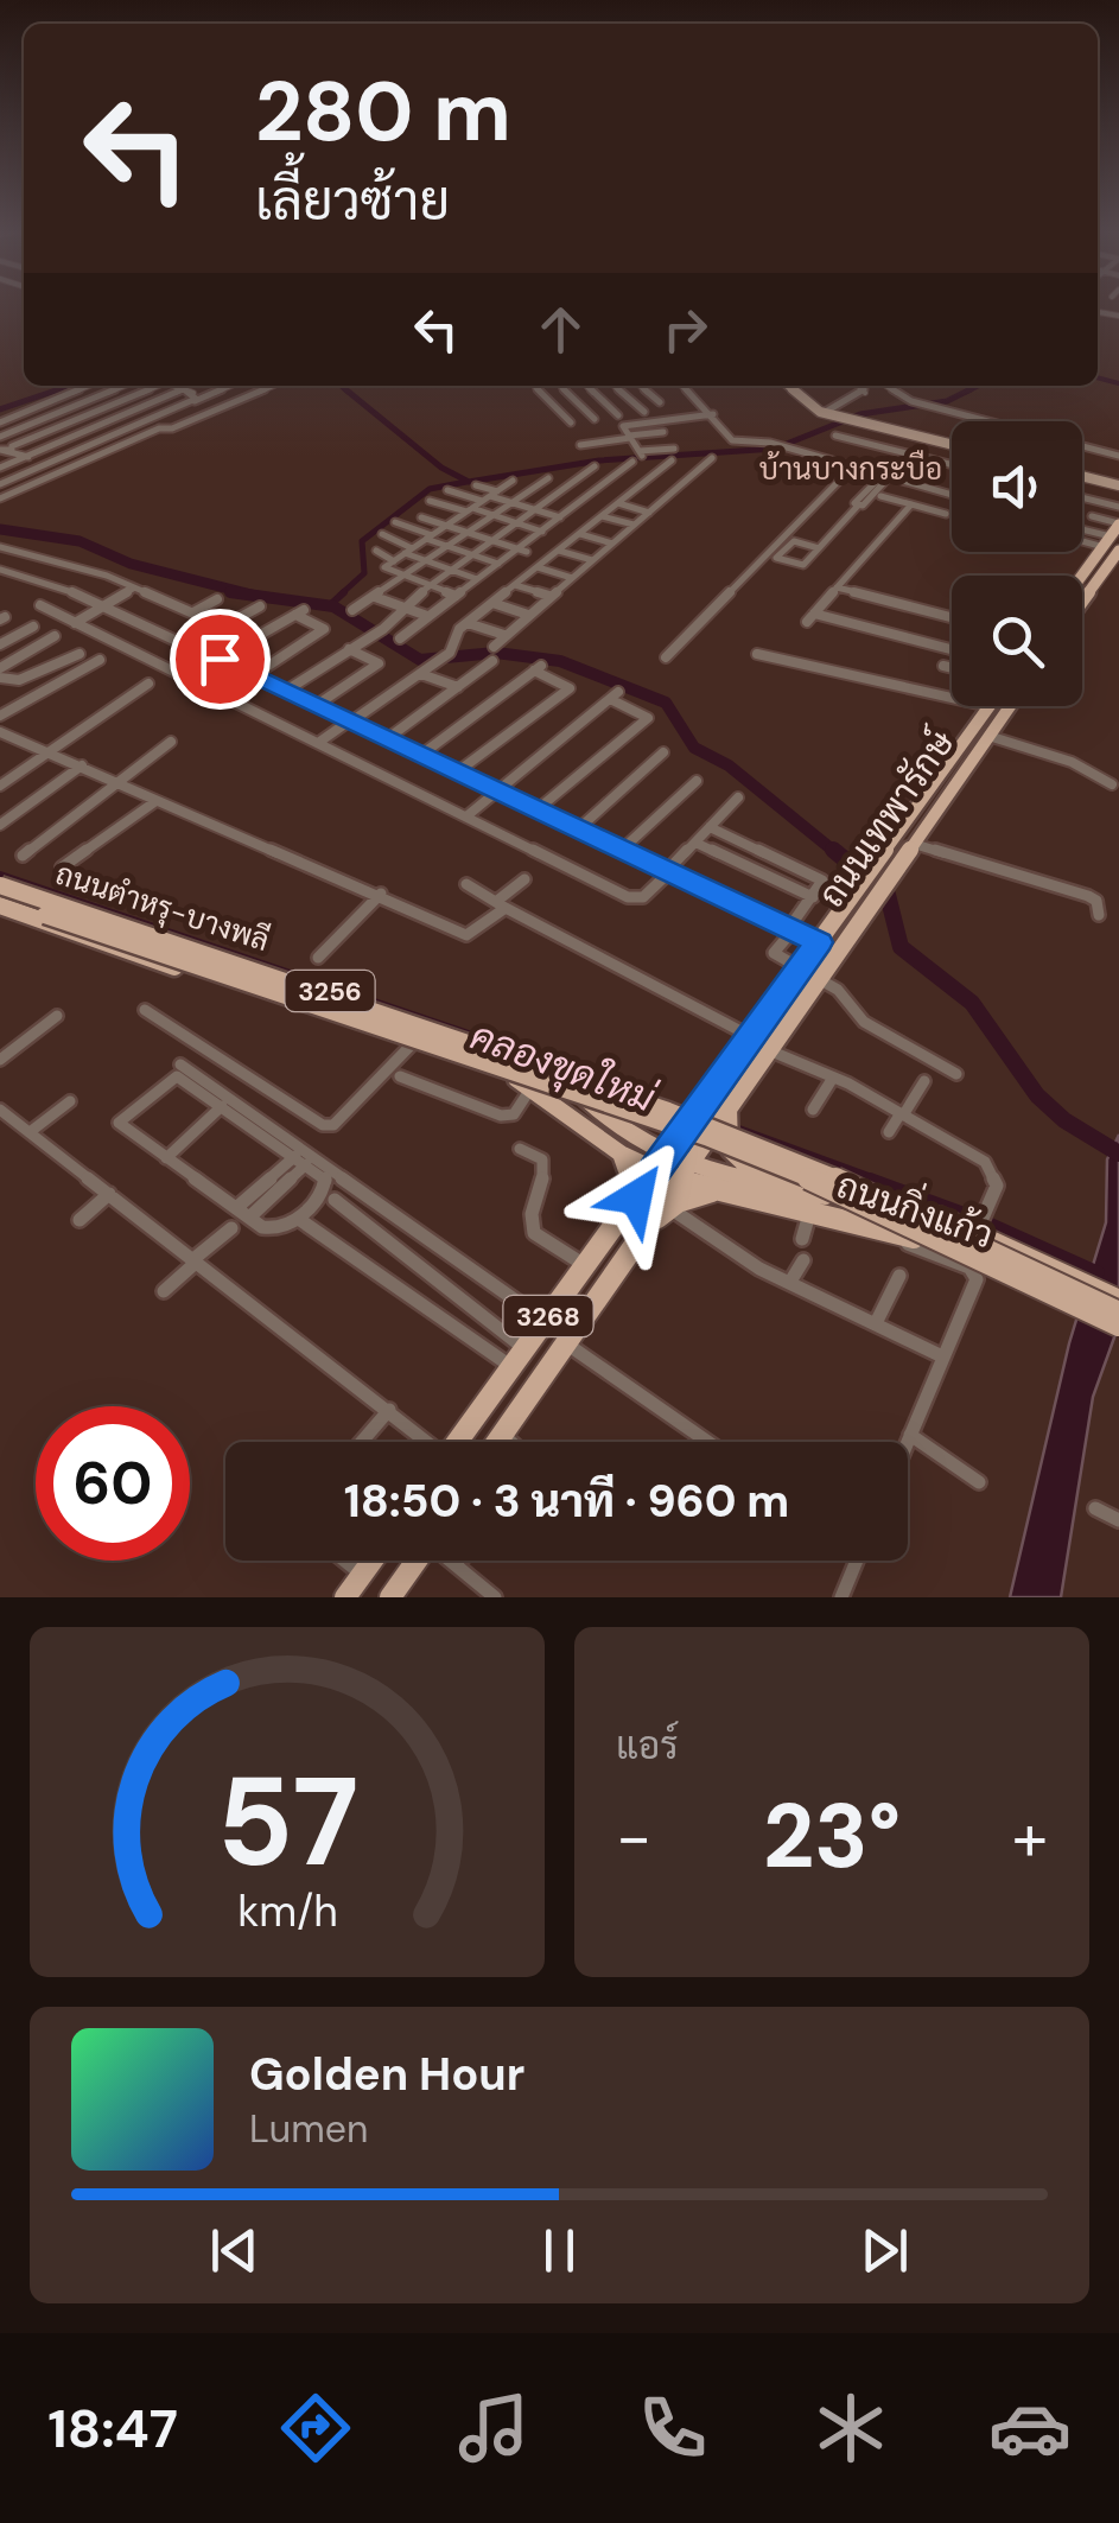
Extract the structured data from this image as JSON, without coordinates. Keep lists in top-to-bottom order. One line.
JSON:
{"streets":{"main road":["ถนนเทพารักษ์","ถนนตำหรุ-บางพลี","3256","ถนนกิ่งแก้ว","3268"]},"crossings":[["ถนนเทพารักษ์","ถนนตำหรุ-บางพลี"],["ถนนเทพารักษ์","ถนนกิ่งแก้ว"],["ถนนตำหรุ-บางพลี","3256"],["ถนนตำหรุ-บางพลี","ถนนกิ่งแก้ว"]],"districts":["บ้านบางกระบือ"],"water":["คลองขุดใหม่"],"page":{"turn":["280 m","เลี้ยวซ้าย"],"limit":"60","trip":"18:50 · 3 นาที · 960 m","tile":"แอร์","heat":["−","23°","+"],"song":["Golden Hour","Lumen"],"tabs":"18:47","gauge":["57","km/h"]}}
